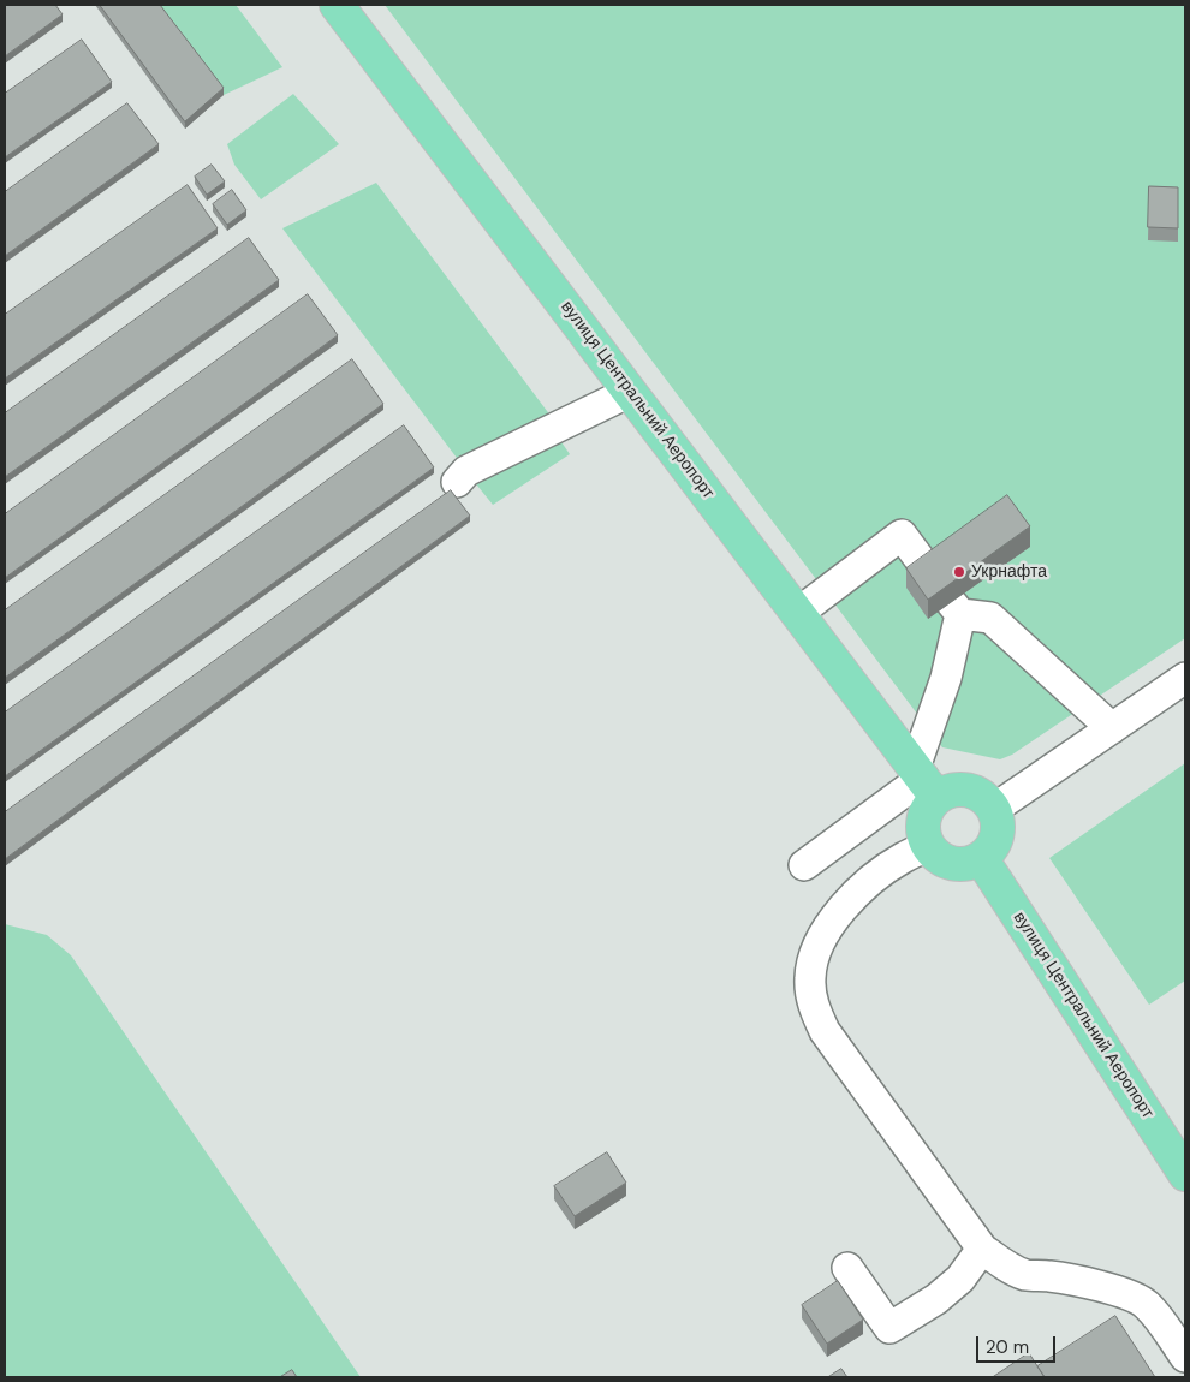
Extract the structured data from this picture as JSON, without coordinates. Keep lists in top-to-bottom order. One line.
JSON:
{"streets":{"main road":["вулиця Центральний Аеропорт"]},"places":["Укрнафта"],"scale_bar":"20 m"}
